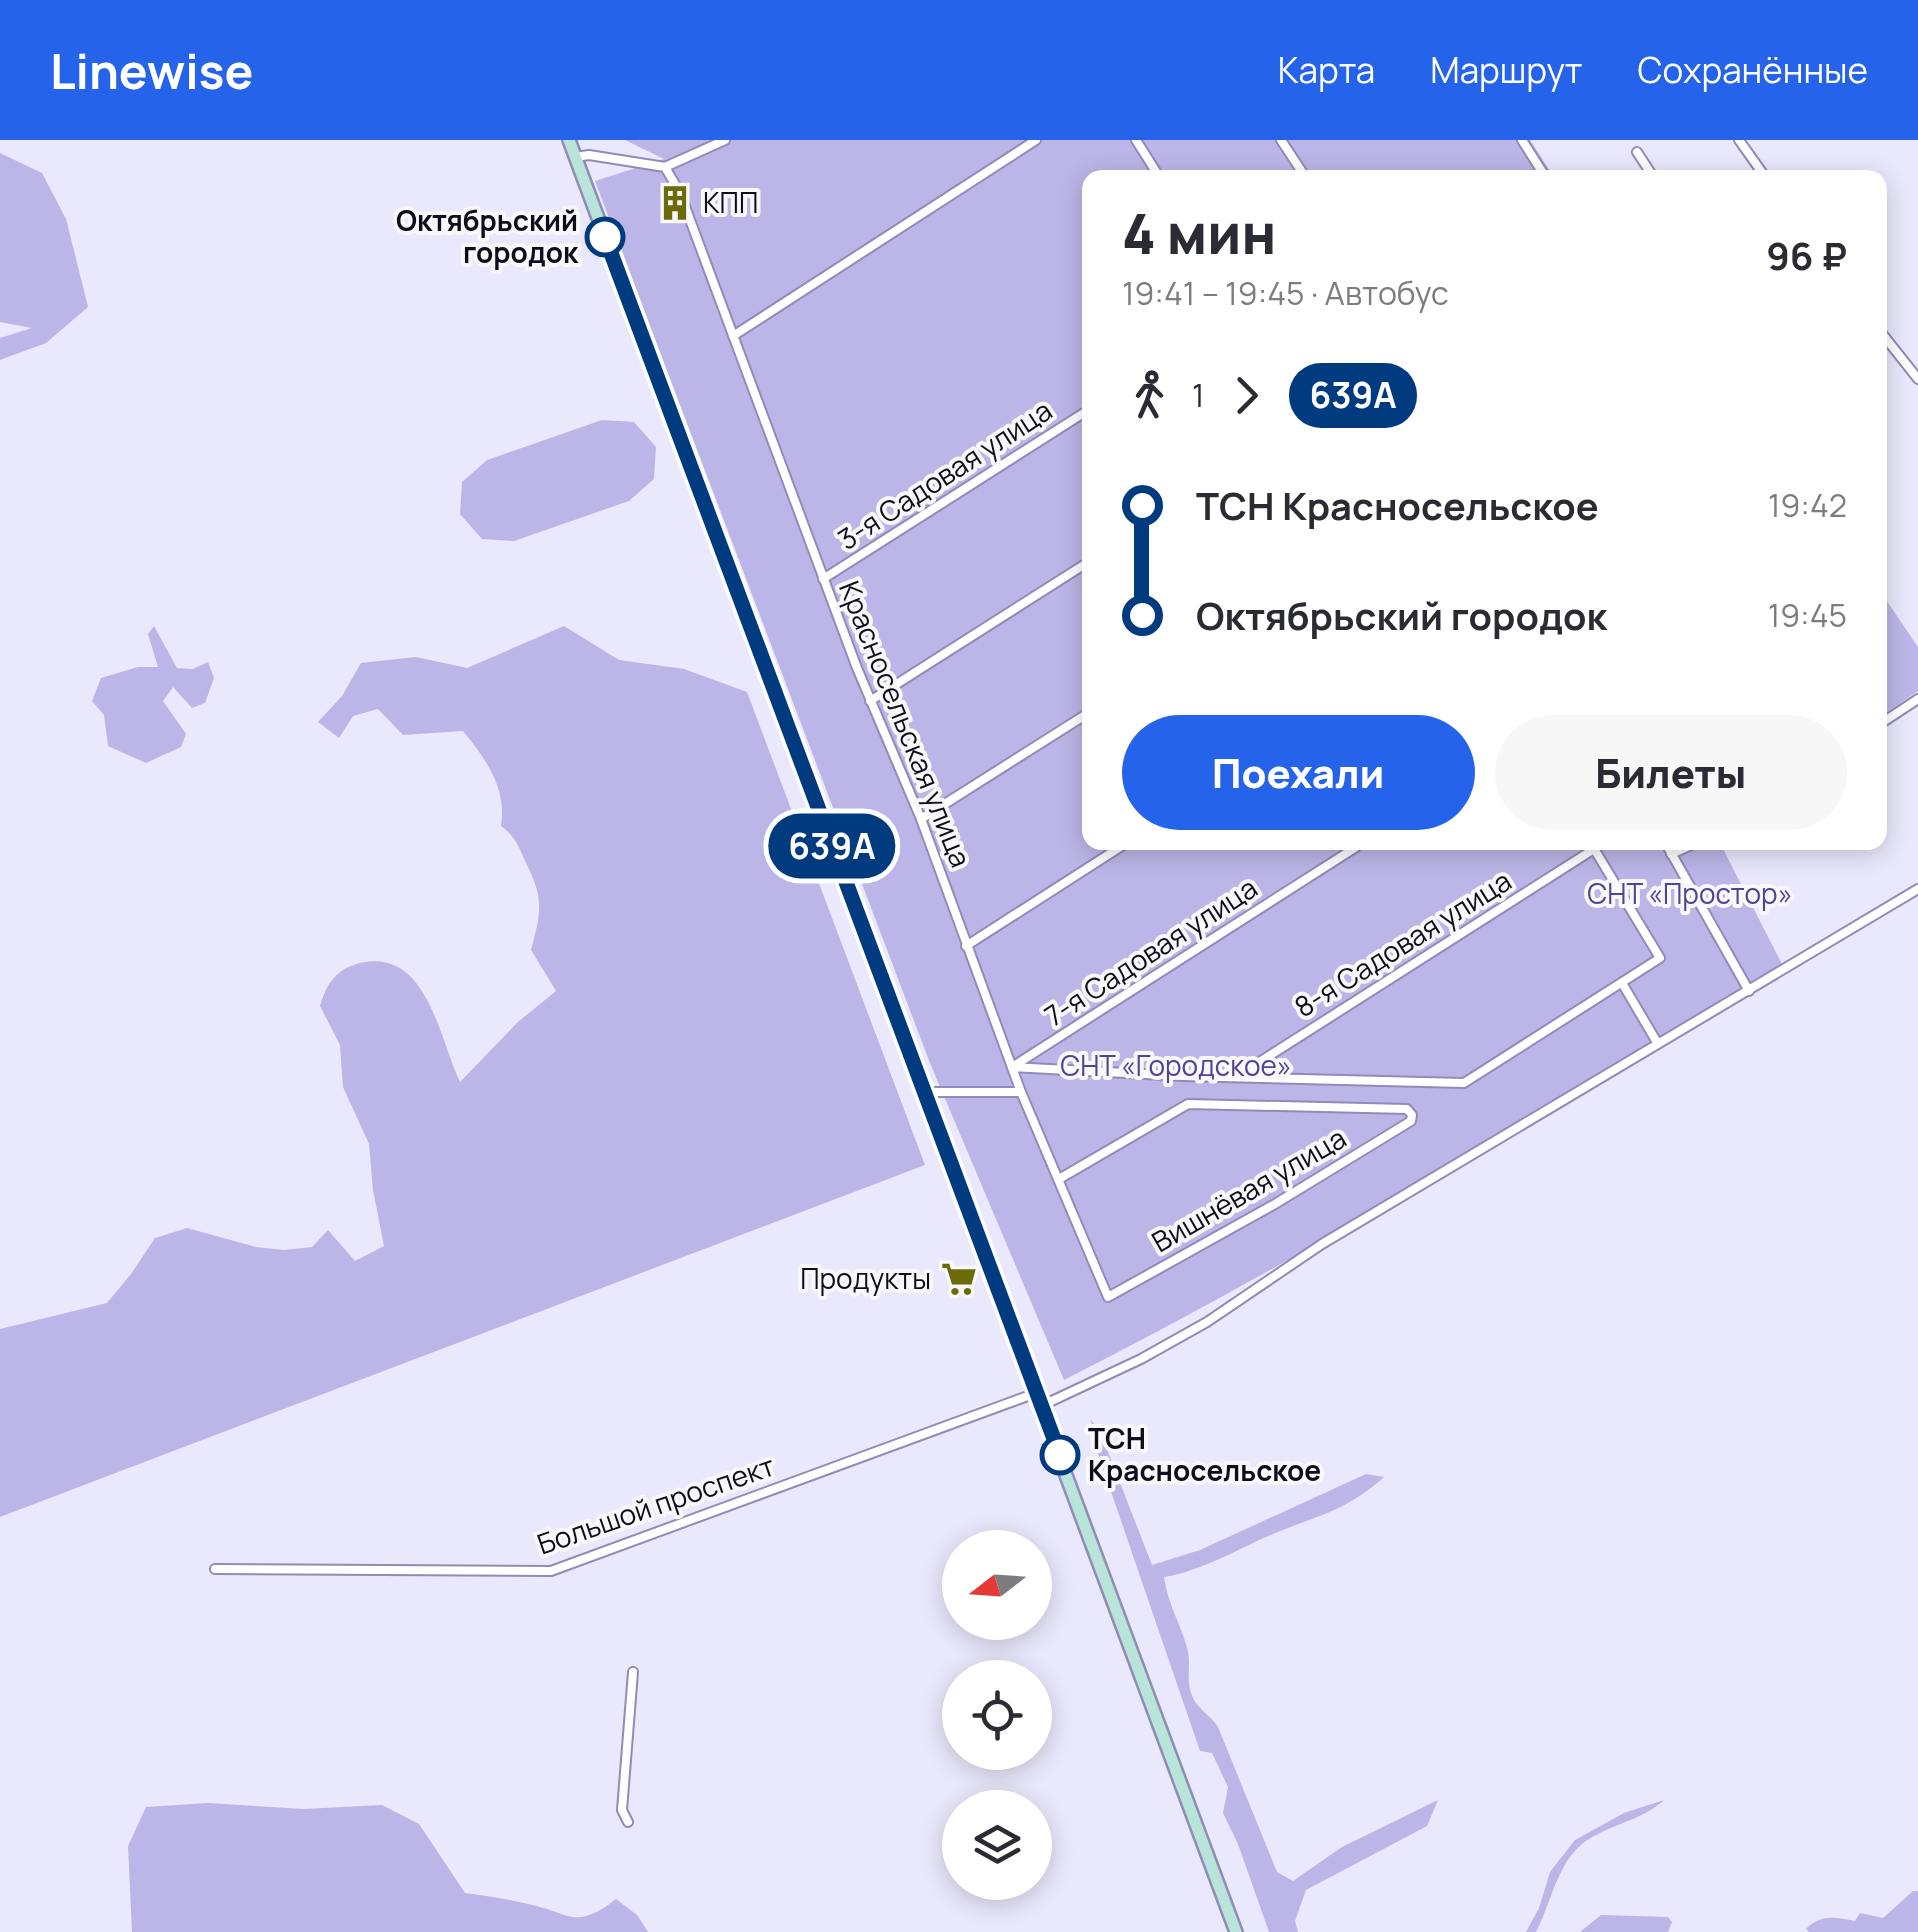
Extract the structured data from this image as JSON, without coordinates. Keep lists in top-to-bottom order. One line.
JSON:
{"streets":{"street":["3-я Садовая улица","Красносельская улица","8-я Садовая улица","7-я Садовая улица","Вишнёвая улица","Большой проспект"]},"crossings":[["3-я Садовая улица","Красносельская улица"],["Красносельская улица","7-я Садовая улица"],["Красносельская улица","Вишнёвая улица"]],"parks":["СНТ «Простор»","СНТ «Городское»"],"places":{"building":["КПП"],"other":["Октябрьский городок","ТСН Красносельское"],"supermarket":["Продукты"]},"lines":["bus line 639А"],"north":"left","page":{"header":"Linewise","nav":["Карта","Маршрут","Сохранённые"],"on_map":"639А","heading":["4 мин","19:41 – 19:45 · Автобус","96 ₽"],"legs":["1","639А"],"list":[{"name":"ТСН Красносельское","value":"19:42"},{"name":"Октябрьский городок","value":"19:45"}],"buttons":["Поехали","Билеты"]}}
